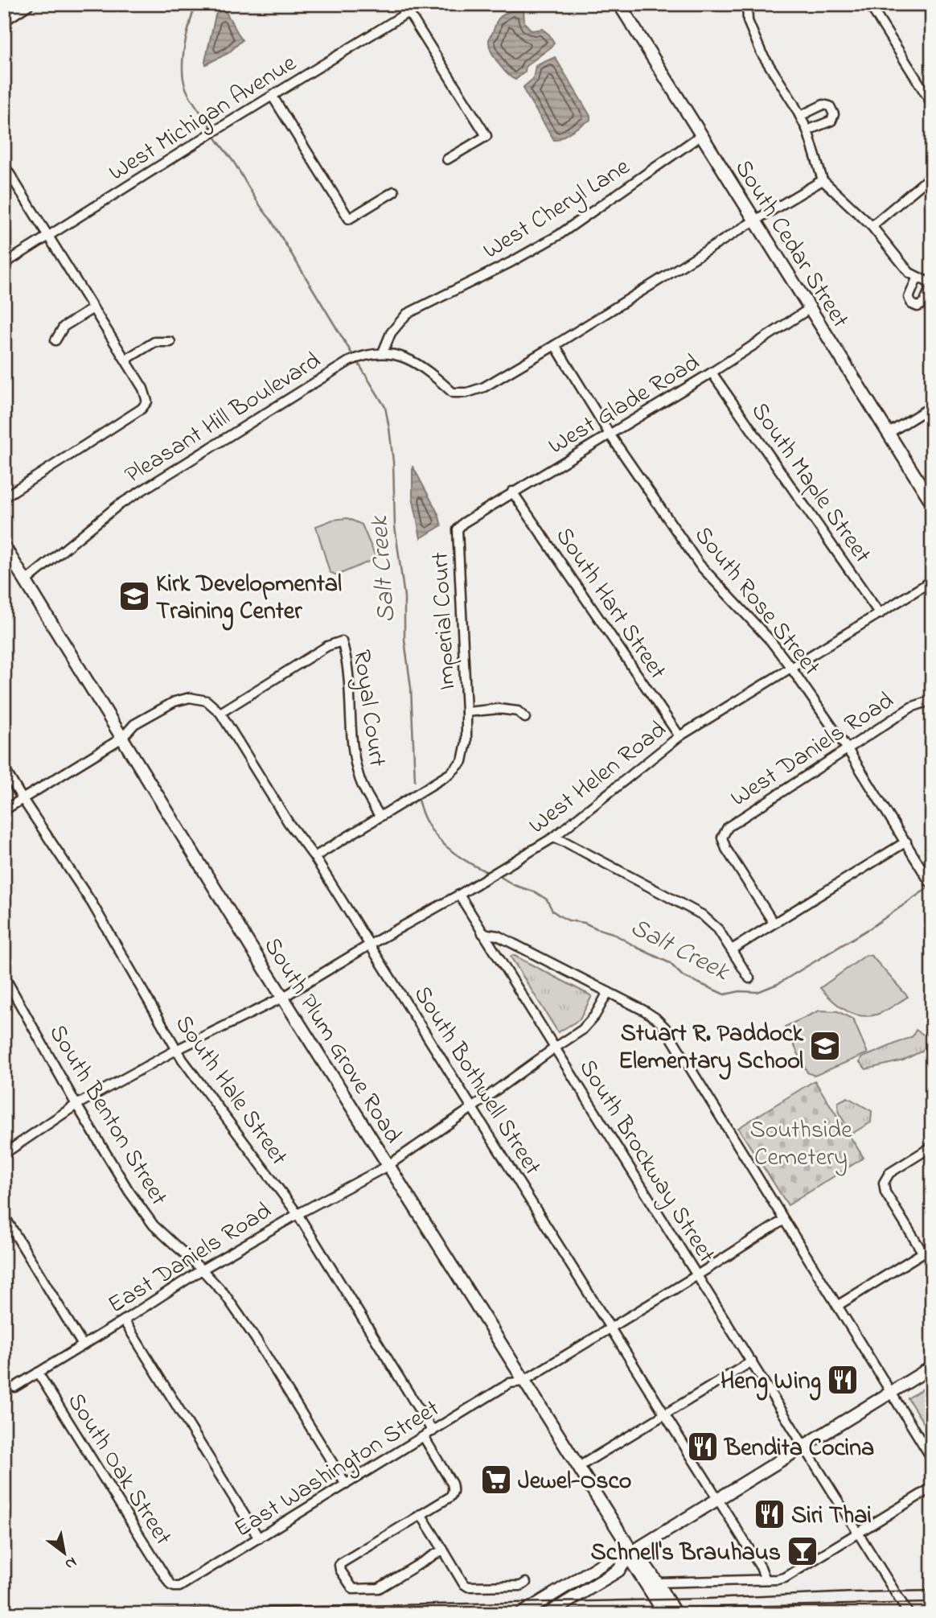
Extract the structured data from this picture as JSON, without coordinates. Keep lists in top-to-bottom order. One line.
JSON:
{"streets":{"main road":["South Cedar Street","South Plum Grove Road"],"street":["West Michigan Avenue","West Cheryl Lane","West Glade Road","Pleasant Hill Boulevard","South Maple Street","South Rose Street","South Hart Street","Imperial Court","Royal Court","West Daniels Road","West Helen Road","South Bothwell Street","South Hale Street","South Benton Street","South Brockway Street","East Daniels Road","East Washington Street","South Oak Street"]},"crossings":[["West Cheryl Lane","South Cedar Street"],["West Cheryl Lane","Pleasant Hill Boulevard"],["South Cedar Street","West Glade Road"],["West Glade Road","South Maple Street"],["West Glade Road","South Rose Street"],["West Glade Road","South Hart Street"],["West Glade Road","Imperial Court"],["Pleasant Hill Boulevard","South Plum Grove Road"],["South Maple Street","West Helen Road"],["South Rose Street","West Daniels Road"],["South Rose Street","West Helen Road"],["South Hart Street","West Helen Road"],["Imperial Court","Royal Court"],["Imperial Court","South Bothwell Street"],["Royal Court","South Bothwell Street"],["West Helen Road","South Plum Grove Road"],["West Helen Road","South Bothwell Street"],["West Helen Road","South Hale Street"],["West Helen Road","South Benton Street"],["West Helen Road","South Brockway Street"],["South Plum Grove Road","South Bothwell Street"],["South Plum Grove Road","East Daniels Road"],["South Plum Grove Road","East Washington Street"],["South Bothwell Street","East Washington Street"],["South Hale Street","East Daniels Road"],["South Hale Street","East Washington Street"],["South Benton Street","East Daniels Road"],["South Benton Street","East Washington Street"],["South Brockway Street","East Washington Street"],["East Daniels Road","South Oak Street"],["East Washington Street","South Oak Street"]],"water":["Salt Creek"],"parks":["Southside Cemetery"],"places":{"school or university":["Kirk Developmental Training Center","Stuart R. Paddock Elementary School"],"restaurant":["Heng Wing","Bendita Cocina","Siri Thai"],"supermarket":["Jewel-Osco"],"bar":["Schnell's Brauhaus"]},"north":"bottom right"}
